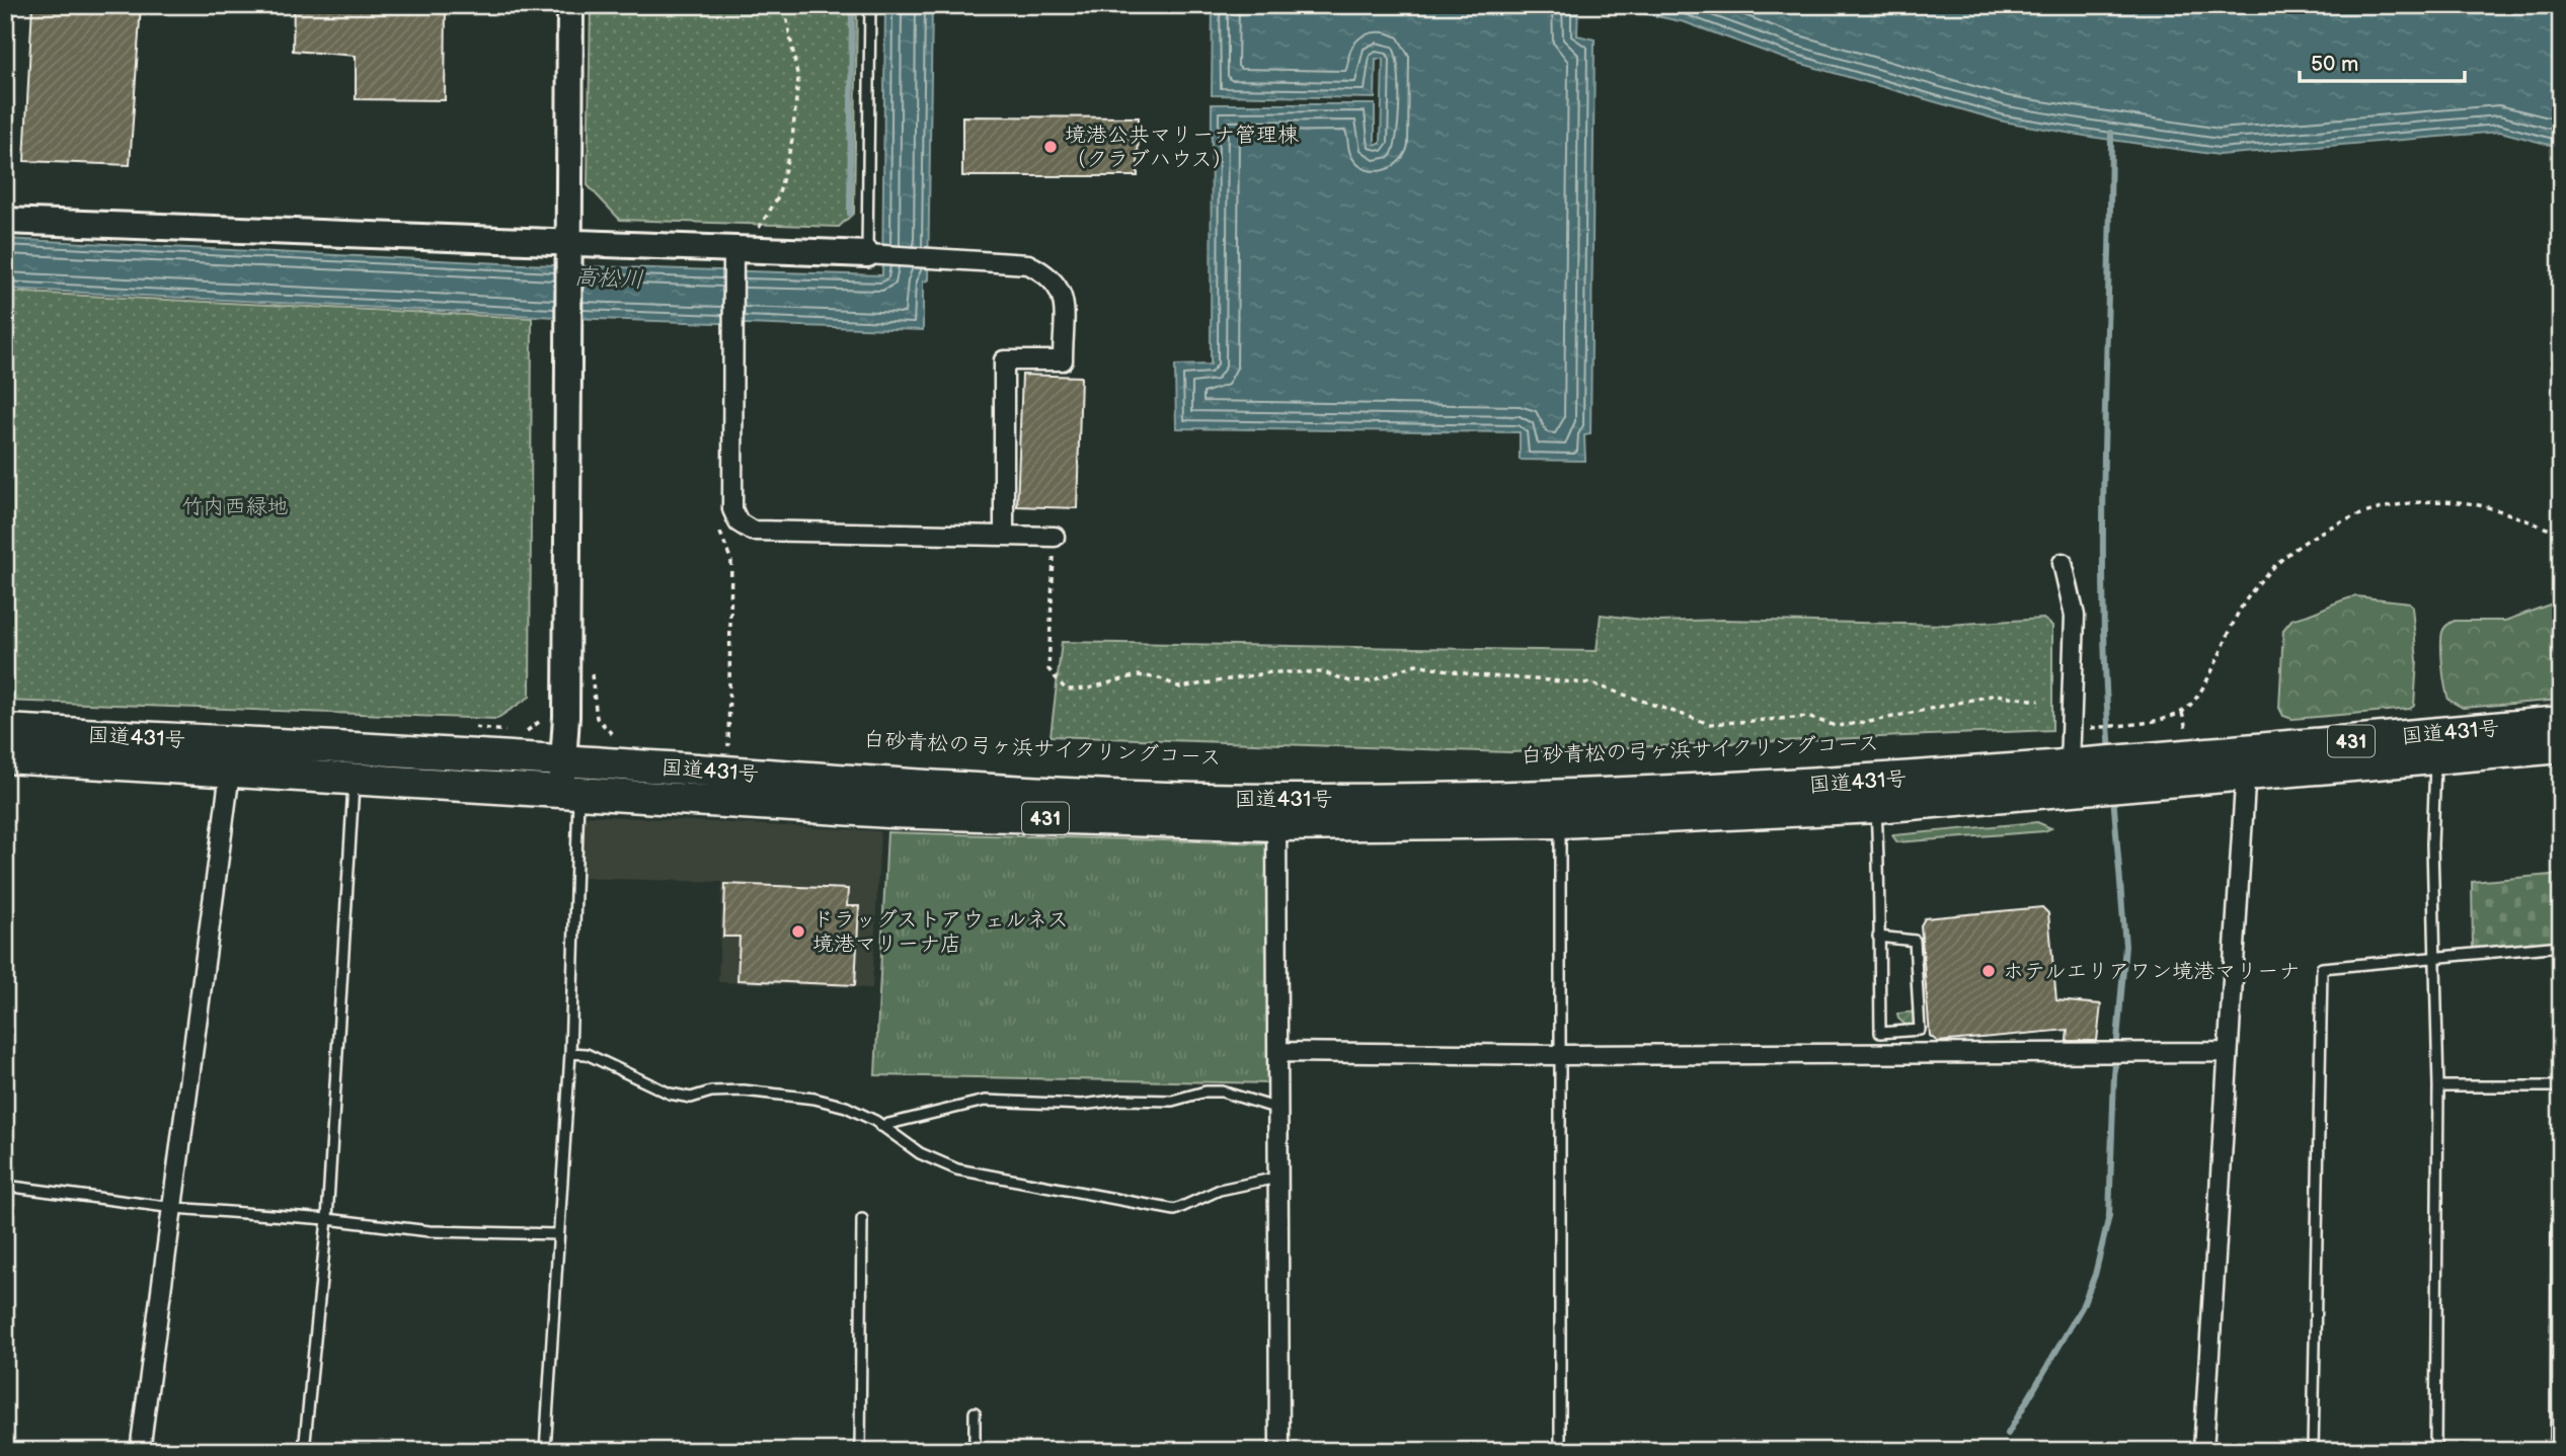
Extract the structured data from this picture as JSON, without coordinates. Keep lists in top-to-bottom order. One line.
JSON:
{"streets":{"highway":["国道431号","431"]},"water":["高松川"],"parks":["竹内西緑地"],"places":["境港公共マリーナ管理棟 （クラブハウス）","ドラッグストアウェルネス 境港マリーナ店","ホテルエリアワン境港マリーナ"],"scale_bar":"50 m"}
